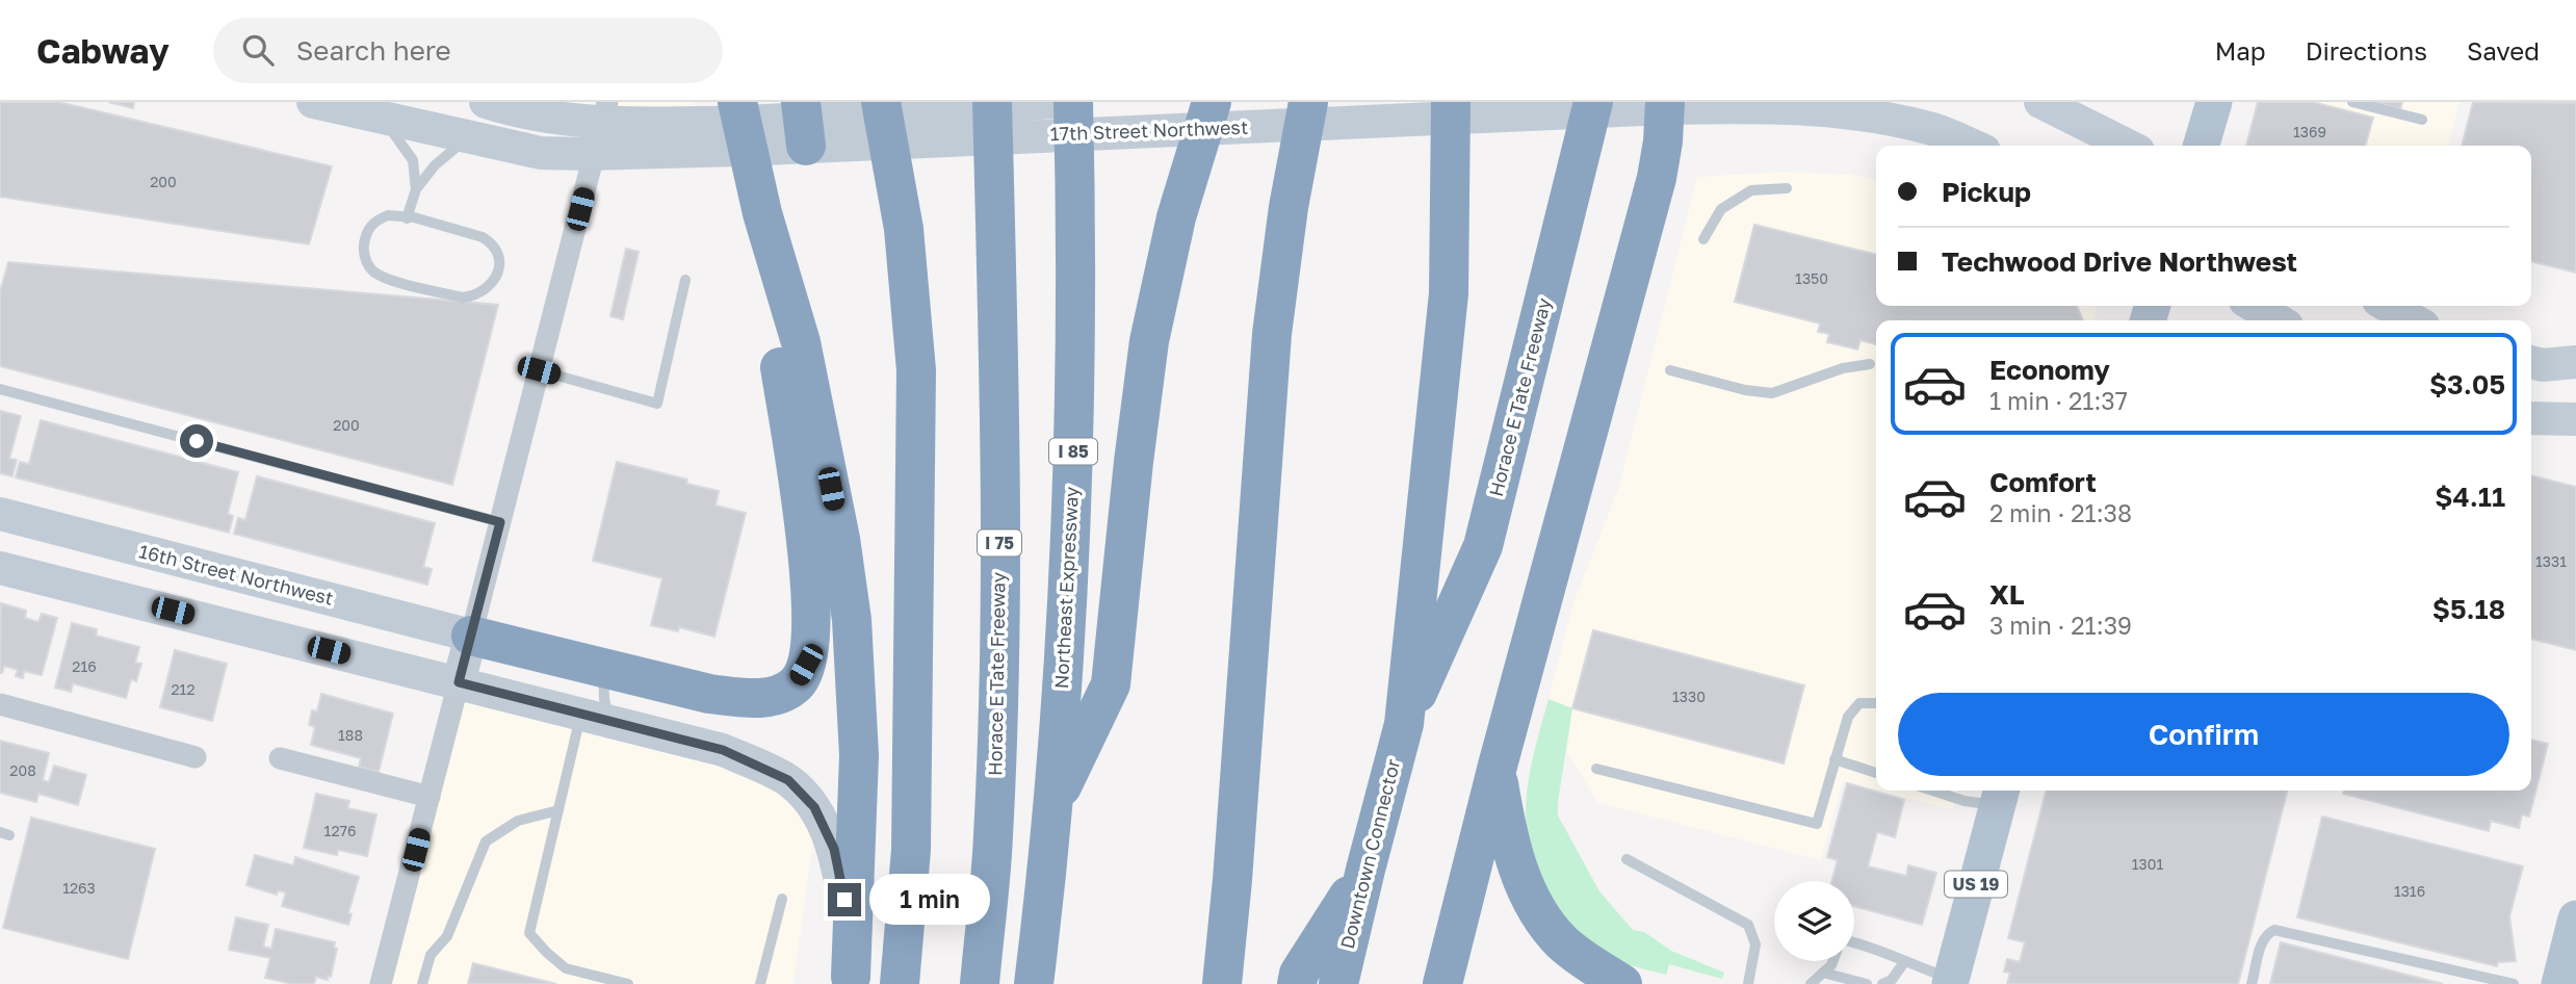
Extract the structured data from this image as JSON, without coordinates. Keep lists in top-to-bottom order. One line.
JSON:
{"streets":{"highway":["Horace E Tate Freeway","I 85","I 75","Northeast Expressway","Downtown Connector"],"main road":["17th Street Northwest","16th Street Northwest","US 19"]},"crossings":[["Horace E Tate Freeway","Downtown Connector"]],"house_numbers":["1369","200","1350","200","1331","216","212","1330","188","208","1276","1301","1263","1316"],"page":{"header":"Cabway","search":"Search here","nav":["Map","Directions","Saved"],"banner":["Pickup","Techwood Drive Northwest"],"list":[{"name":"Economy","note":"1 min · 21:37","value":"$3.05"},{"name":"Comfort","note":"2 min · 21:38","value":"$4.11"},{"name":"XL","note":"3 min · 21:39","value":"$5.18"}],"buttons":"Confirm","bubble":"1 min"}}
